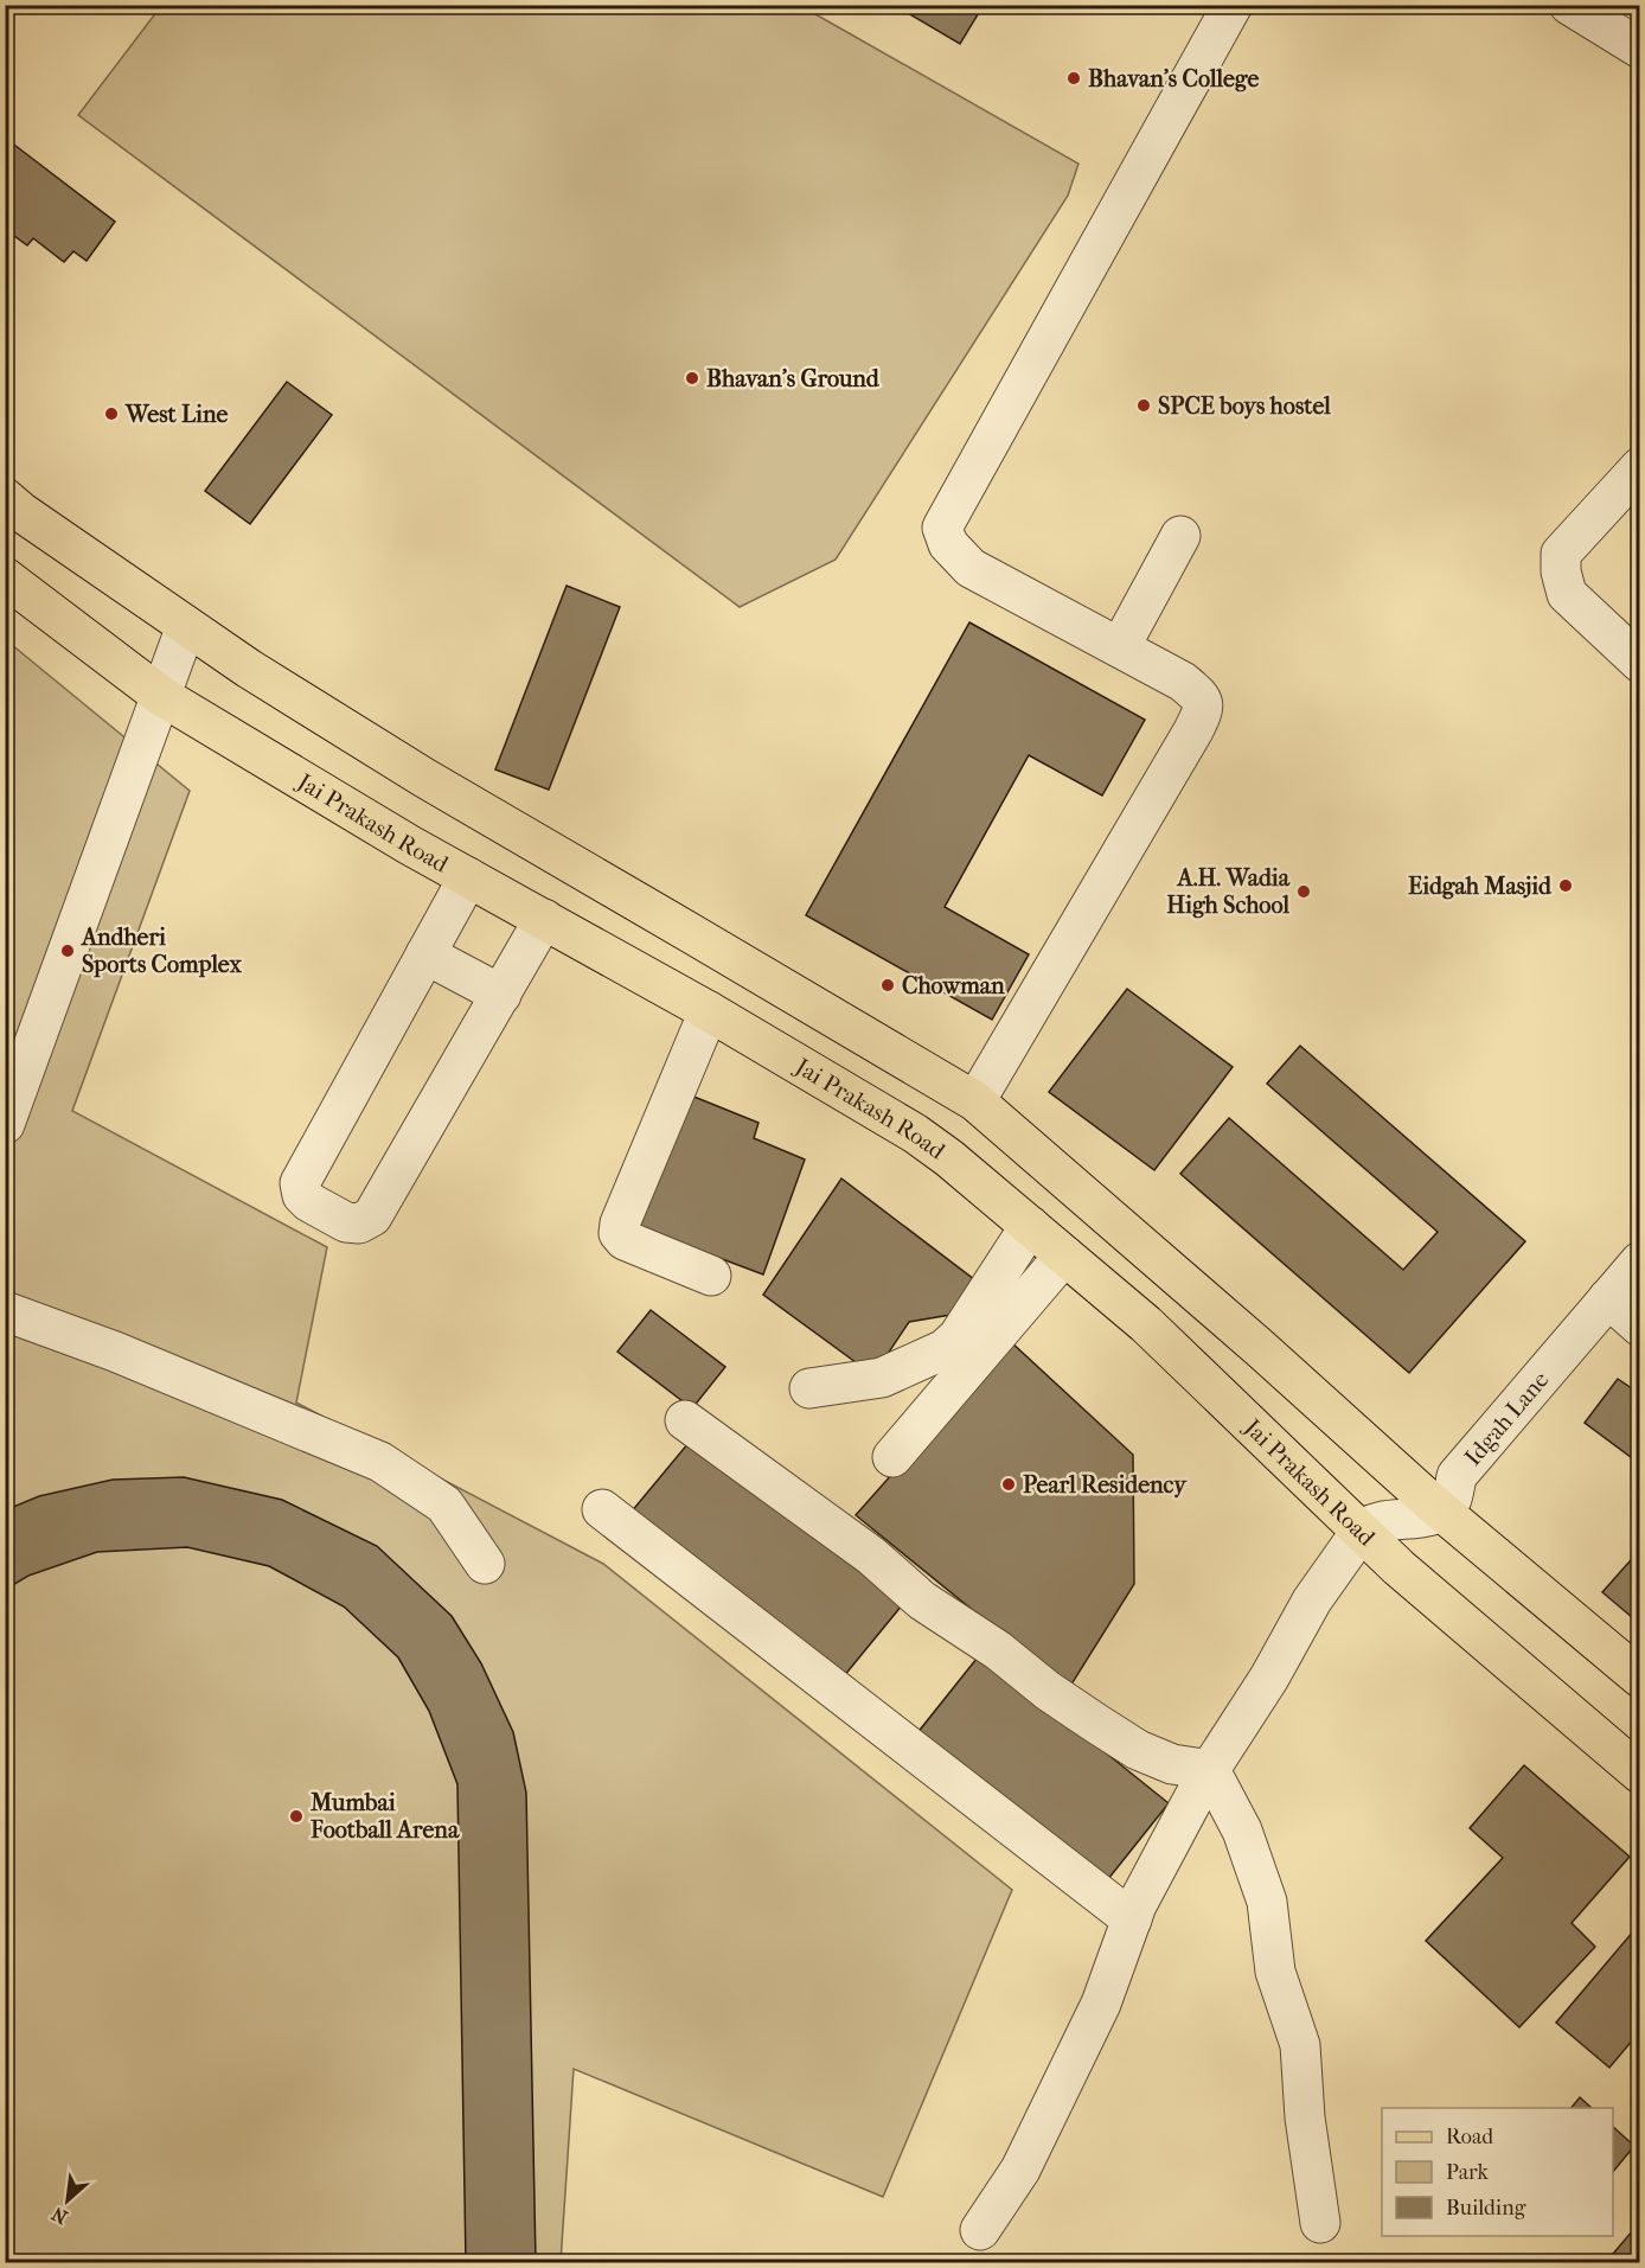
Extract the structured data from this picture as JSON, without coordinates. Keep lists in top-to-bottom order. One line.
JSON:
{"streets":{"main road":["Jai Prakash Road"],"street":["Idgah Lane"]},"places":["Bhavan's College","Bhavan's Ground","SPCE boys hostel","West Line","Eidgah Masjid","A.H. Wadia High School","Andheri Sports Complex","Chowman","Pearl Residency","Mumbai Football Arena"],"legend":["Road","Park","Building"],"north":"bottom left"}
